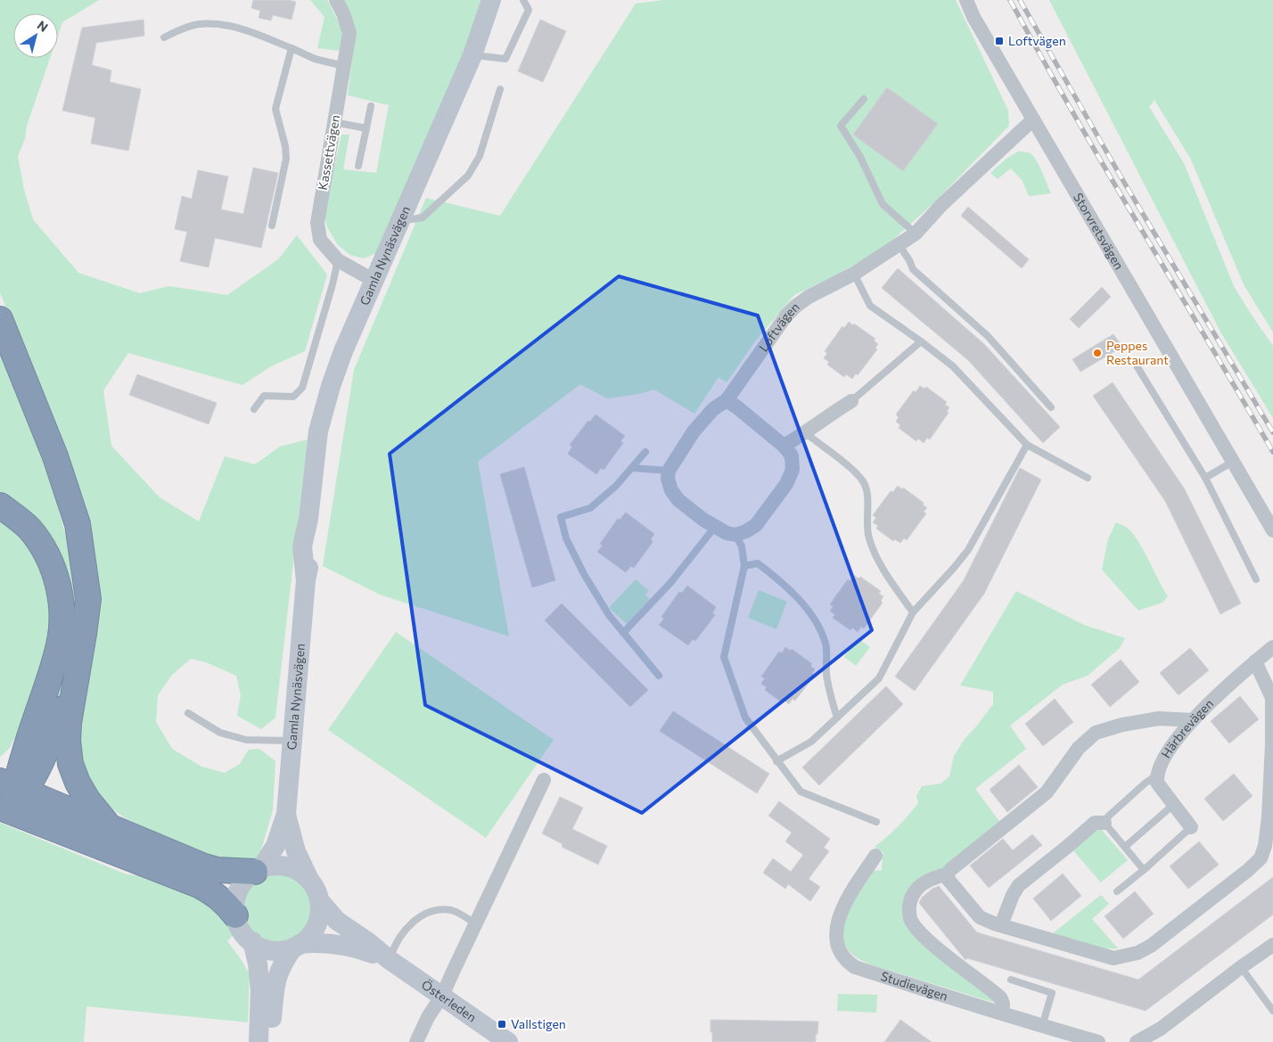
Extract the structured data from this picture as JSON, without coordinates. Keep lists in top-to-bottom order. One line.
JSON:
{"streets":{"street":["Kassettvägen","Storvretsvägen","Gamla Nynäsvägen","Loftvägen","Härbrevägen","Studievägen","Österleden"]},"crossings":[["Kassettvägen","Gamla Nynäsvägen"],["Storvretsvägen","Loftvägen"],["Gamla Nynäsvägen","Österleden"]],"places":{"transit":["Loftvägen","Vallstigen"],"other":["Peppes Restaurant"]},"north":"top right"}
